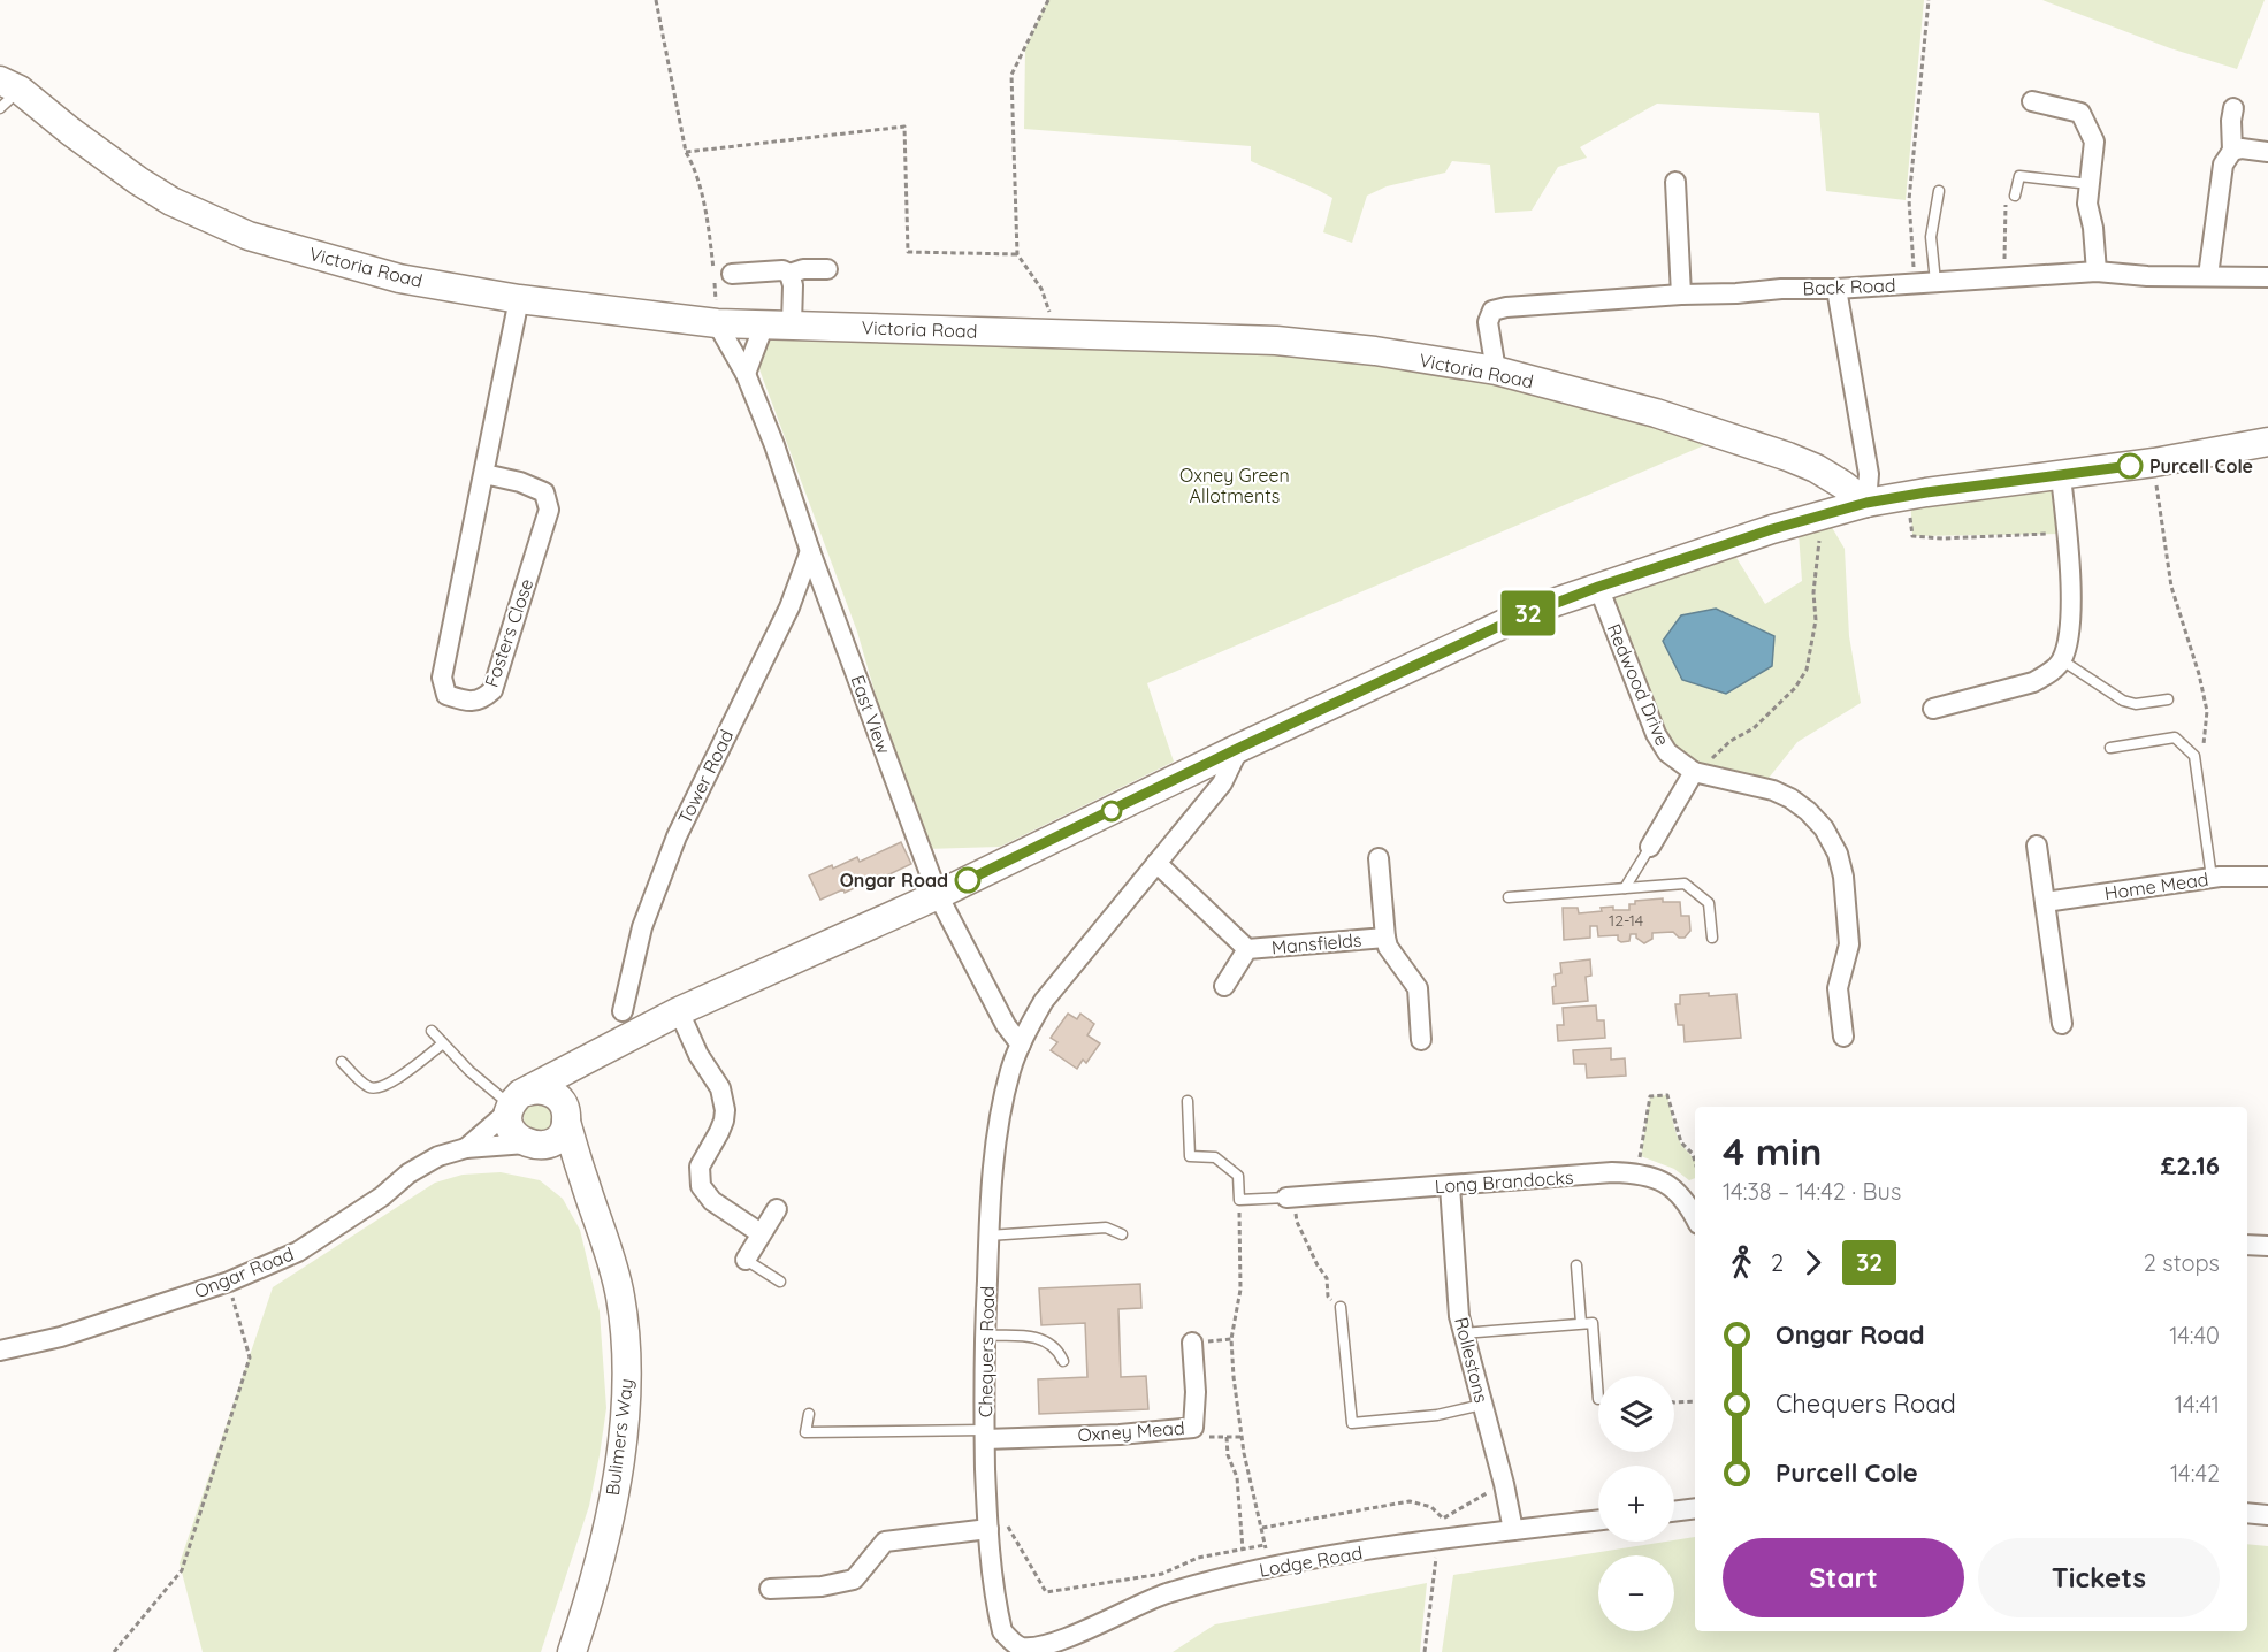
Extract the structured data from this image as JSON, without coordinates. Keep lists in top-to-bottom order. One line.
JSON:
{"streets":{"street":["Victoria Road","Back Road","Fosters Close","Redwood Drive","East View","Tower Road","Home Mead","Mansfields","Long Brandocks","Ongar Road","Chequers Road","Rollestons","Oxney Mead","Bulimers Way","Lodge Road"]},"crossings":[["Victoria Road","Back Road"],["Victoria Road","Fosters Close"],["Victoria Road","East View"],["Victoria Road","Ongar Road"],["Redwood Drive","Ongar Road"],["East View","Tower Road"],["East View","Ongar Road"],["East View","Chequers Road"],["Mansfields","Chequers Road"],["Long Brandocks","Rollestons"],["Ongar Road","Chequers Road"],["Ongar Road","Bulimers Way"],["Chequers Road","Oxney Mead"],["Chequers Road","Lodge Road"],["Rollestons","Lodge Road"]],"parks":["Oxney Green Allotments"],"places":["Purcell Cole","Ongar Road"],"lines":["bus line 32"],"house_numbers":["12-14"],"page":{"on_map":"32","heading":["4 min","14:38 – 14:42 · Bus","£2.16"],"legs":["2","32","2 stops"],"list":[{"name":"Ongar Road","value":"14:40"},{"name":"Chequers Road","value":"14:41"},{"name":"Purcell Cole","value":"14:42"}],"map_buttons":["+","−"],"buttons":["Start","Tickets"]}}
